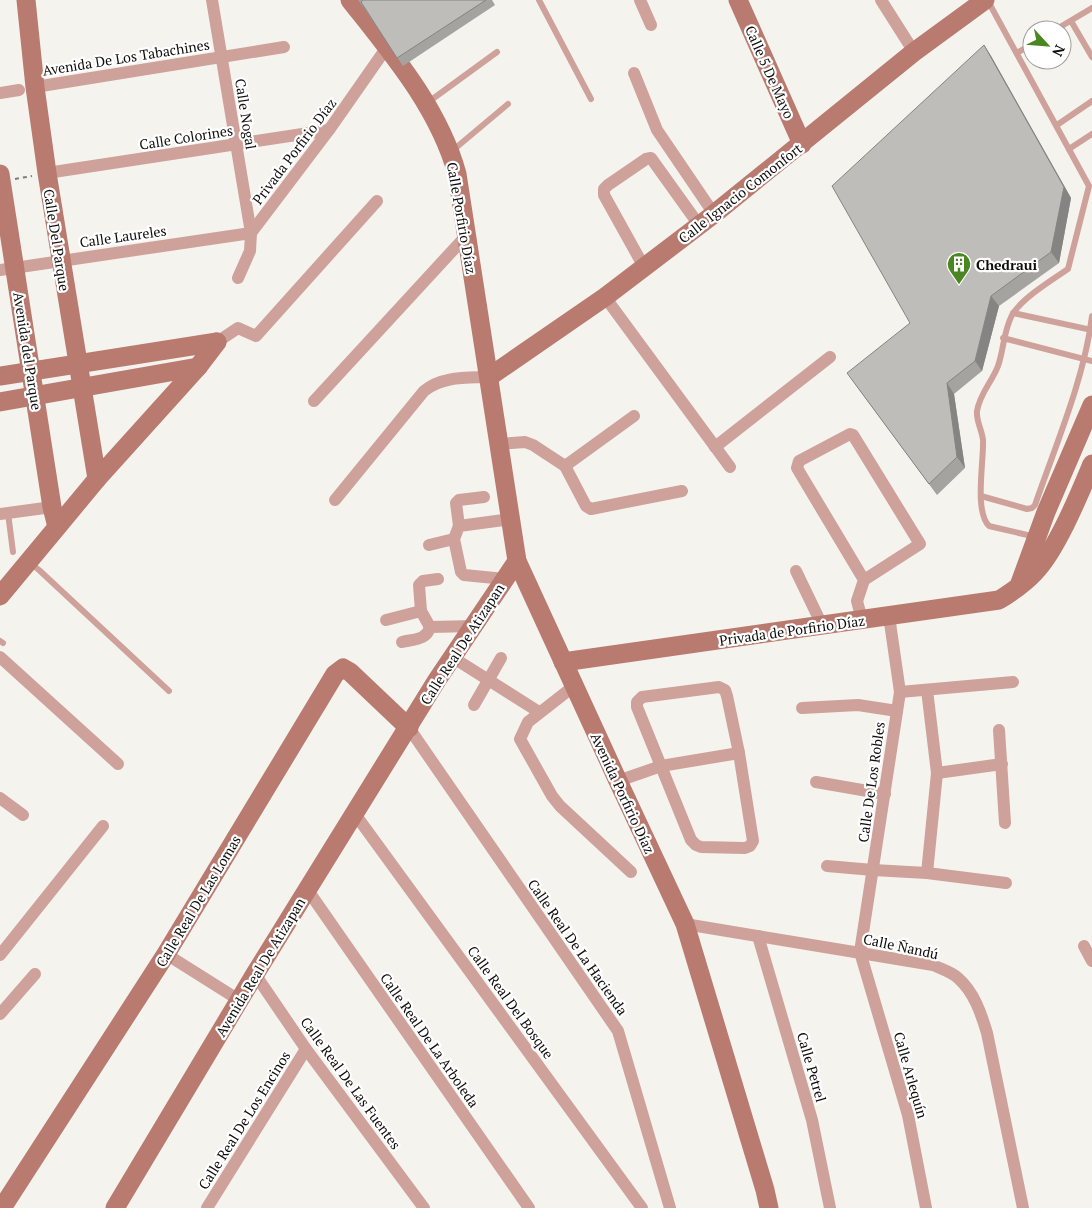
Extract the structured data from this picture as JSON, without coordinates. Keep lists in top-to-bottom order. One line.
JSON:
{"streets":{"street":["Avenida De Los Tabachines","Calle 5 De Mayo","Calle Nogal","Calle Colorines","Privada Porfirio Díaz","Calle Ignacio Comonfort","Calle Porfirio Díaz","Calle Laureles","Calle Del Parque","Avenida del Parque","Privada de Porfirio Díaz","Calle Real De Atizapan","Calle De Los Robles","Avenida Porfirio Díaz","Calle Real De Las Lomas","Calle Ñandú","Calle Real De La Hacienda","Avenida Real De Atizapan","Calle Real Del Bosque","Calle Real De La Arboleda","Calle Petrel","Calle Arlequín","Calle Real De Las Fuentes","Calle Real De Los Encinos"]},"crossings":[["Avenida De Los Tabachines","Calle Nogal"],["Avenida De Los Tabachines","Calle Del Parque"],["Calle 5 De Mayo","Calle Ignacio Comonfort"],["Calle Nogal","Calle Colorines"],["Calle Nogal","Privada Porfirio Díaz"],["Calle Nogal","Calle Laureles"],["Calle Colorines","Privada Porfirio Díaz"],["Calle Colorines","Calle Del Parque"],["Privada Porfirio Díaz","Calle Porfirio Díaz"],["Privada Porfirio Díaz","Calle Laureles"],["Calle Ignacio Comonfort","Calle Porfirio Díaz"],["Calle Ignacio Comonfort","Avenida Porfirio Díaz"],["Calle Porfirio Díaz","Avenida Porfirio Díaz"],["Calle Laureles","Calle Del Parque"],["Calle Laureles","Avenida del Parque"],["Privada de Porfirio Díaz","Calle De Los Robles"],["Privada de Porfirio Díaz","Avenida Porfirio Díaz"],["Calle Real De Atizapan","Avenida Porfirio Díaz"],["Calle Real De Atizapan","Calle Real De Las Lomas"],["Calle Real De Atizapan","Calle Real De La Hacienda"],["Calle Real De Atizapan","Avenida Real De Atizapan"],["Calle De Los Robles","Calle Ñandú"],["Calle De Los Robles","Calle Arlequín"],["Avenida Porfirio Díaz","Calle Ñandú"],["Calle Real De Las Lomas","Calle Real De La Hacienda"],["Calle Real De Las Lomas","Avenida Real De Atizapan"],["Calle Ñandú","Calle Petrel"],["Calle Ñandú","Calle Arlequín"],["Calle Real De La Hacienda","Avenida Real De Atizapan"],["Avenida Real De Atizapan","Calle Real Del Bosque"],["Avenida Real De Atizapan","Calle Real De La Arboleda"],["Avenida Real De Atizapan","Calle Real De Las Fuentes"],["Calle Real De Las Fuentes","Calle Real De Los Encinos"]],"places":{"building":["Chedraui"]},"north":"bottom right"}
